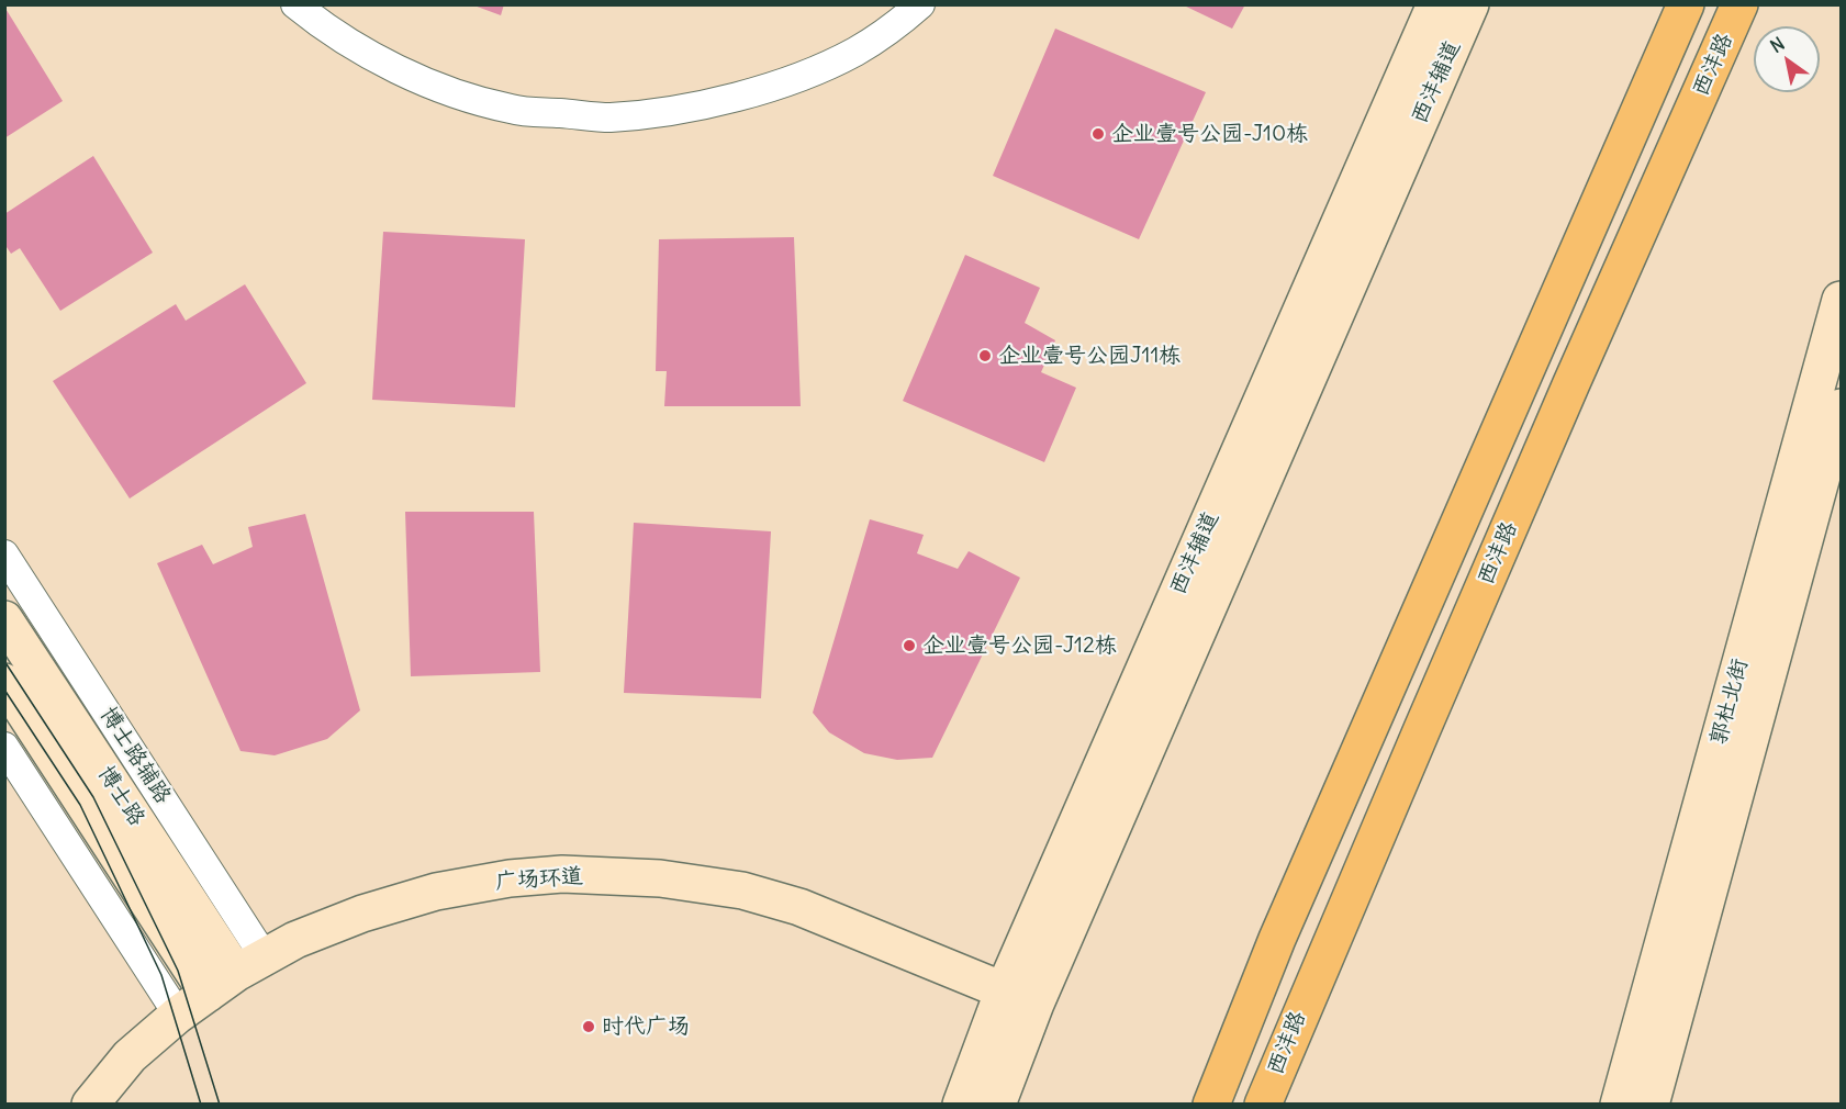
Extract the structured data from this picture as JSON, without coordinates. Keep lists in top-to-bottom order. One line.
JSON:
{"streets":{"highway":["西沣路"],"street":["西沣辅道","郭杜北街","博士路辅路","博士路","广场环道"]},"crossings":[["西沣辅道","广场环道"],["博士路辅路","博士路"],["博士路辅路","广场环道"],["博士路","广场环道"]],"places":["企业壹号公园-J10栋","企业壹号公园J11栋","企业壹号公园-J12栋","时代广场"],"north":"top left"}
